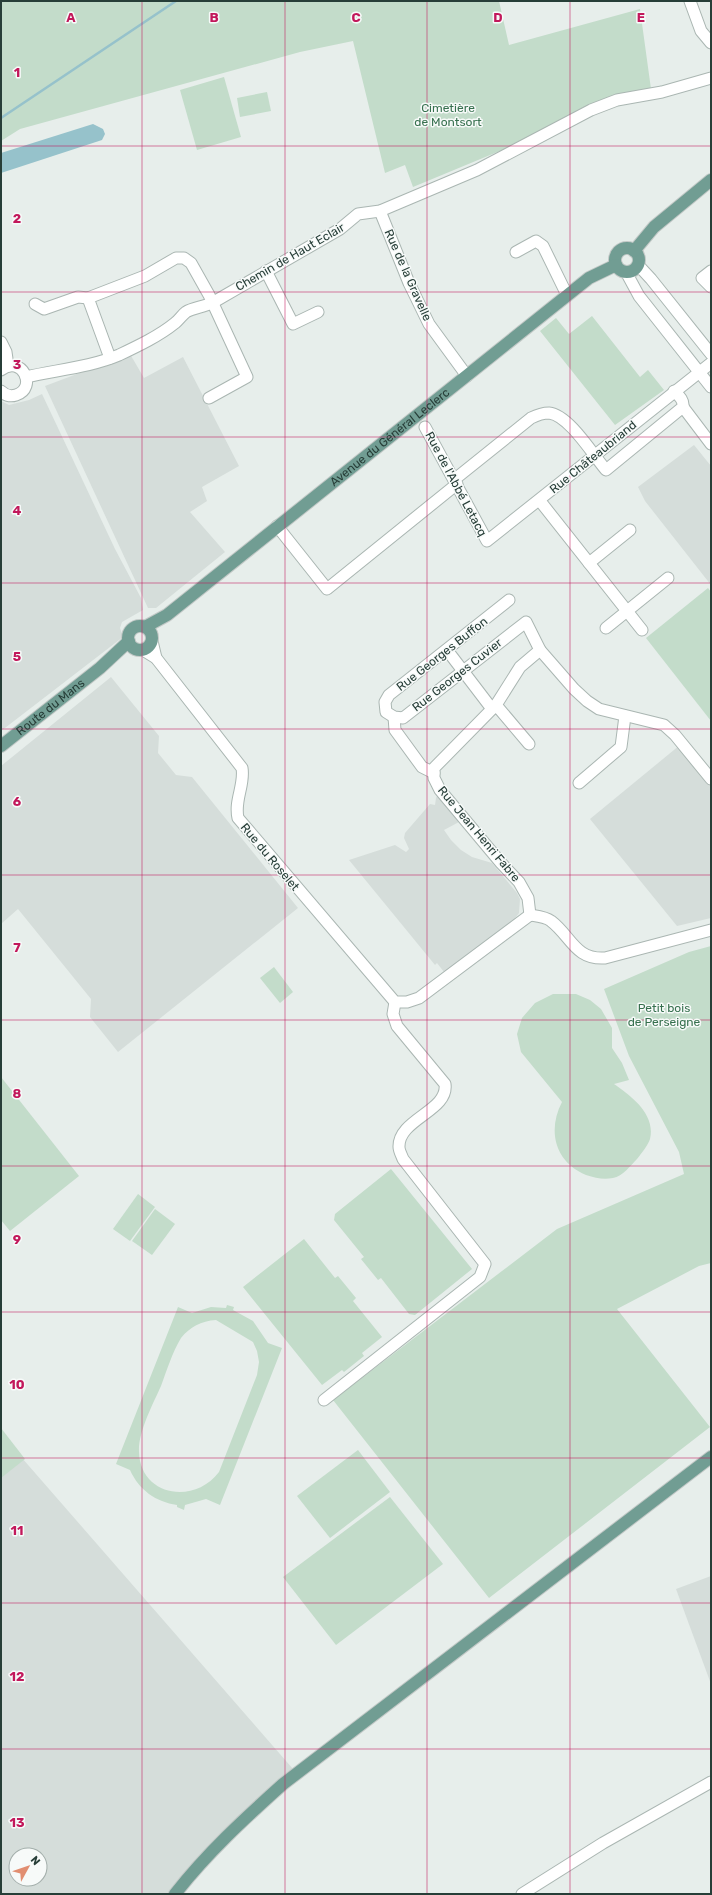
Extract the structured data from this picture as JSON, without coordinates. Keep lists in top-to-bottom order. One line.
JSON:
{"streets":{"main road":["Avenue du Général Leclerc","Route du Mans"],"street":["Chemin de Haut Eclair","Rue de la Gravelle","Rue Châteaubriand","Rue de l'Abbé Letacq","Rue Georges Buffon","Rue Georges Cuvier","Rue Jean Henri Fabre","Rue du Roselet"]},"crossings":[["Chemin de Haut Eclair","Rue de la Gravelle"],["Rue de la Gravelle","Avenue du Général Leclerc"],["Avenue du Général Leclerc","Rue du Roselet"],["Rue Châteaubriand","Rue de l'Abbé Letacq"],["Rue Georges Buffon","Rue Georges Cuvier"],["Rue Georges Cuvier","Rue Jean Henri Fabre"],["Route du Mans","Rue du Roselet"]],"parks":["Cimetière de Montsort","Petit bois de Perseigne"],"north":"top right","grid":{"columns":["A","B","C","D","E"],"rows":["1","2","3","4","5","6","7","8","9","10","11","12","13"]}}
